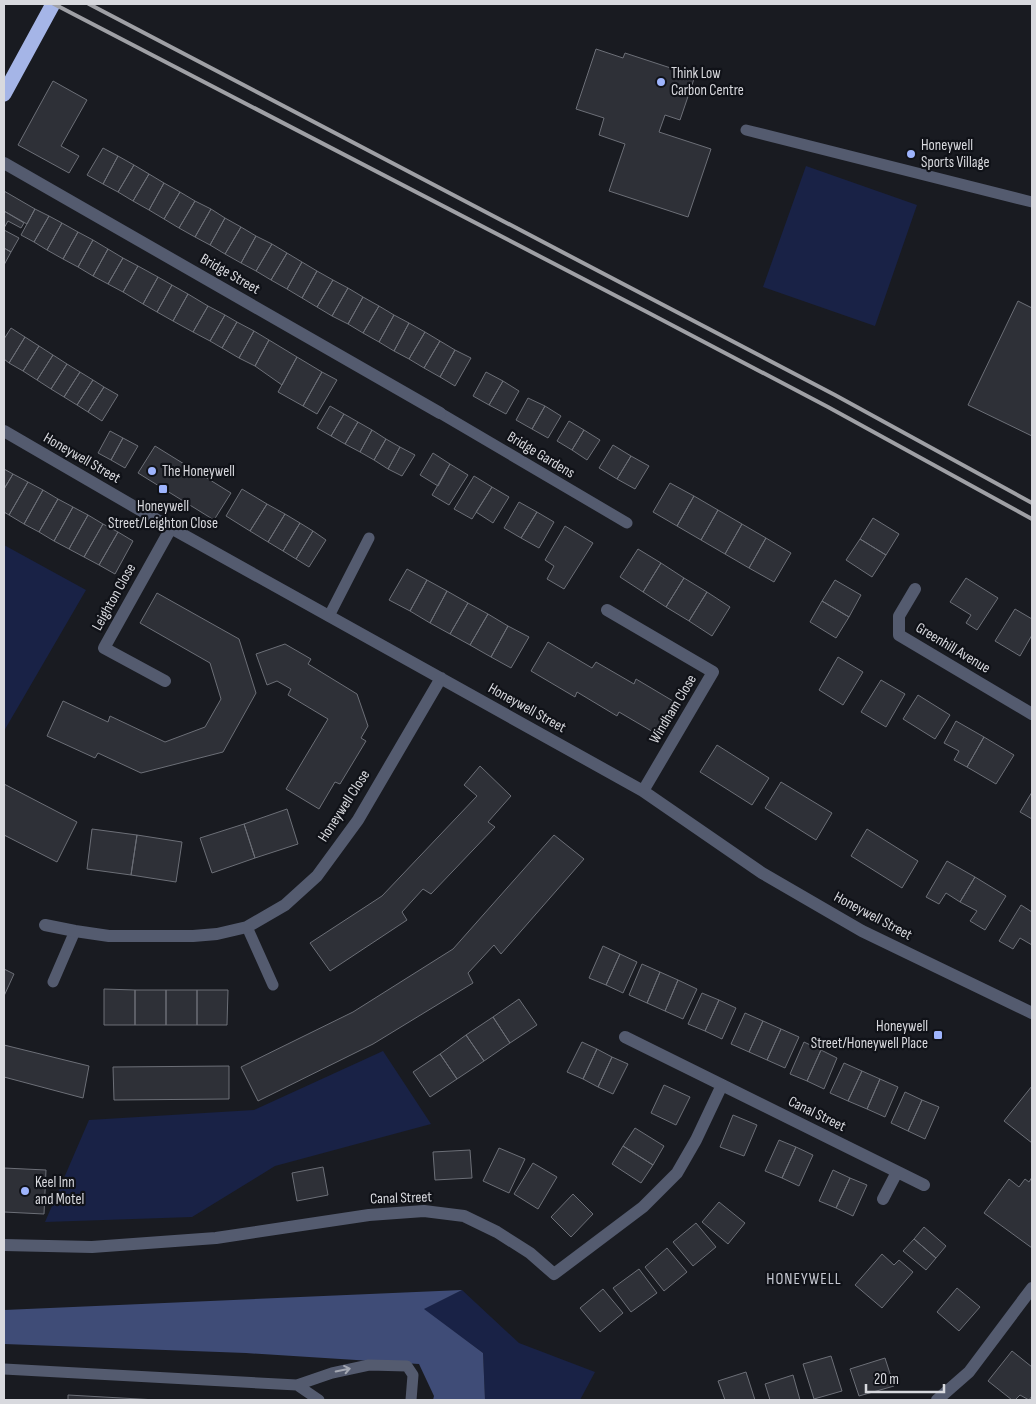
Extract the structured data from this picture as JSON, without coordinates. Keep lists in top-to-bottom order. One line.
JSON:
{"streets":{"street":["Bridge Street","Honeywell Street","Leighton Close","Greenhill Avenue","Windham Close","Honeywell Close","Canal Street"],"lane":["Bridge Gardens"]},"crossings":[["Bridge Street","Bridge Gardens"],["Honeywell Street","Leighton Close"],["Honeywell Street","Windham Close"],["Honeywell Street","Honeywell Close"]],"districts":["HONEYWELL"],"places":{"other":["Think Low Carbon Centre","Honeywell Sports Village","The Honeywell","Keel Inn and Motel"],"transit":["Honeywell Street/Leighton Close","Honeywell Street/Honeywell Place"]},"scale_bar":"20 m"}
